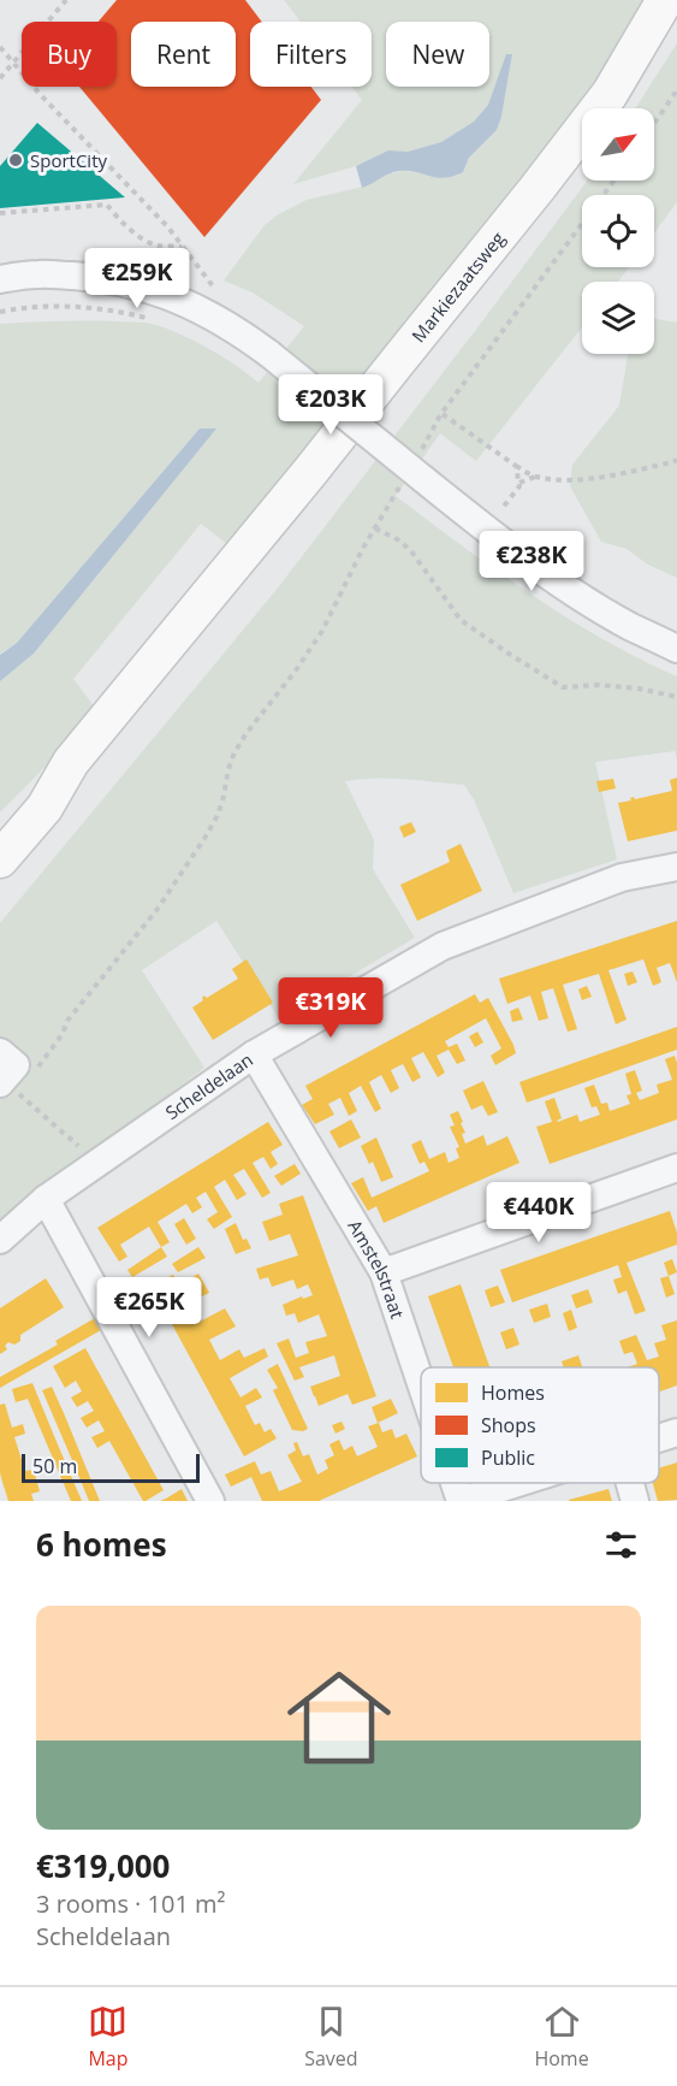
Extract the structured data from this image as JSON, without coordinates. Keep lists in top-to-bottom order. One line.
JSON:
{"streets":{"main road":["Markiezaatsweg"],"street":["Scheldelaan","Amstelstraat"]},"crossings":[["Scheldelaan","Amstelstraat"]],"places":["SportCity"],"legend":["Homes","Shops","Public"],"scale_bar":"50 m","north":"top right","page":{"chip":["Buy","Rent","Filters","New"],"price":["€259K","€203K","€238K","€319K","€440K","€265K"],"scale":"50 m","heading":"6 homes","list":[{"name":"€319,000","note":"3 rooms · 101 m² · Scheldelaan"}],"tabs":["Map","Saved","Home"]}}
